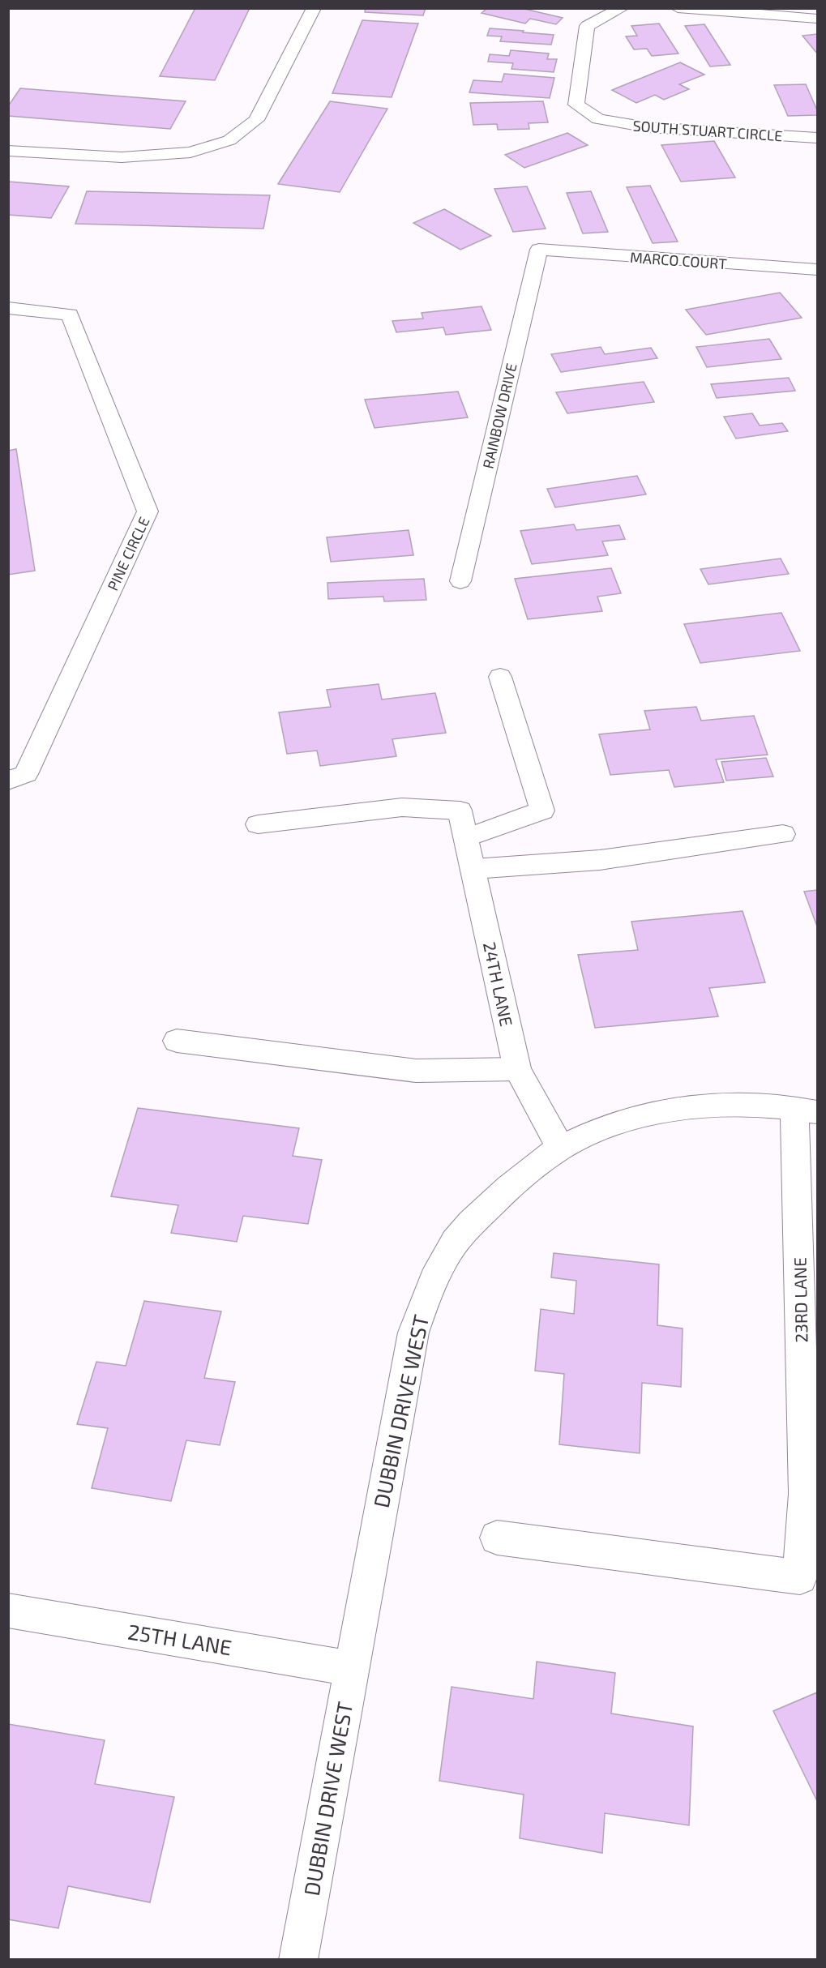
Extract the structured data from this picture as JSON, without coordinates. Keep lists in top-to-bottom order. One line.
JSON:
{"streets":{"street":["SOUTH STUART CIRCLE","MARCO COURT","RAINBOW DRIVE","PINE CIRCLE","24TH LANE","23RD LANE","DUBBIN DRIVE WEST","25TH LANE"]},"crossings":[["MARCO COURT","RAINBOW DRIVE"],["24TH LANE","DUBBIN DRIVE WEST"],["23RD LANE","DUBBIN DRIVE WEST"],["DUBBIN DRIVE WEST","25TH LANE"]]}
